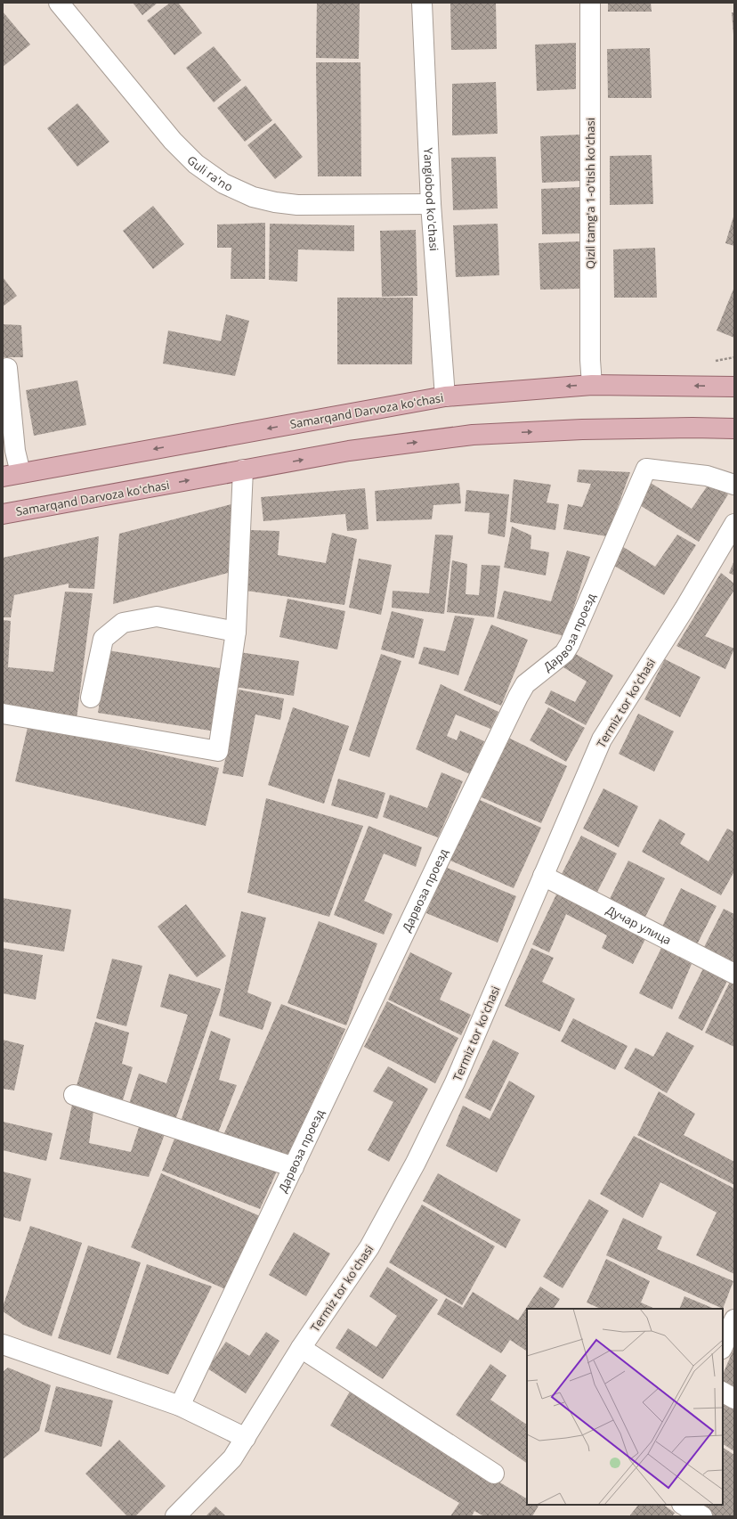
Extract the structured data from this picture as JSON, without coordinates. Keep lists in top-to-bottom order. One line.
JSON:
{"streets":{"main road":["Samarqand Darvoza koʻchasi"],"street":["Guli ra'no","Qizil tamg'a 1-o'tish ko'chasi","Yangiobod ko'chasi","Дарвоза проезд","Termiz tor koʻchasi","Дучар улица"]},"crossings":[["Guli ra'no","Yangiobod ko'chasi"],["Qizil tamg'a 1-o'tish ko'chasi","Samarqand Darvoza koʻchasi"],["Yangiobod ko'chasi","Samarqand Darvoza koʻchasi"],["Termiz tor koʻchasi","Дучар улица"]]}
